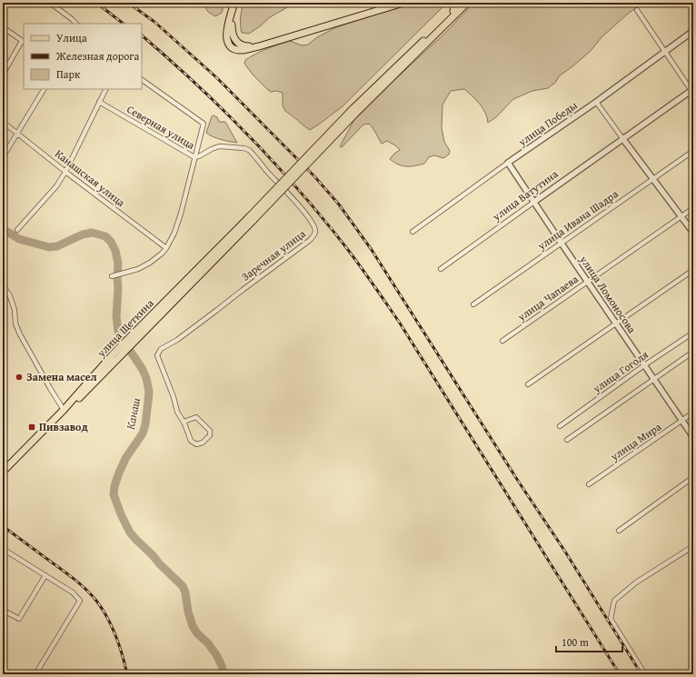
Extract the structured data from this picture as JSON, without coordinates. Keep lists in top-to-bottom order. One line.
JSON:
{"streets":{"main road":["улица Щеткина"],"street":["улица Победы","Северная улица","Канашская улица","улица Ватутина","улица Ивана Шадра","Заречная улица","улица Ломоносова","улица Чапаева","улица Гоголя","улица Мира"]},"crossings":[["улица Победы","улица Ломоносова"],["Северная улица","Заречная улица"],["улица Ватутина","улица Ломоносова"],["улица Ивана Шадра","улица Ломоносова"],["улица Ломоносова","улица Чапаева"],["улица Ломоносова","улица Гоголя"],["улица Ломоносова","улица Мира"]],"water":["Канаш"],"places":{"other":["Замена масел"],"transit":["Пивзавод"]},"legend":["Улица","Железная дорога","Парк"],"scale_bar":"100 m"}
